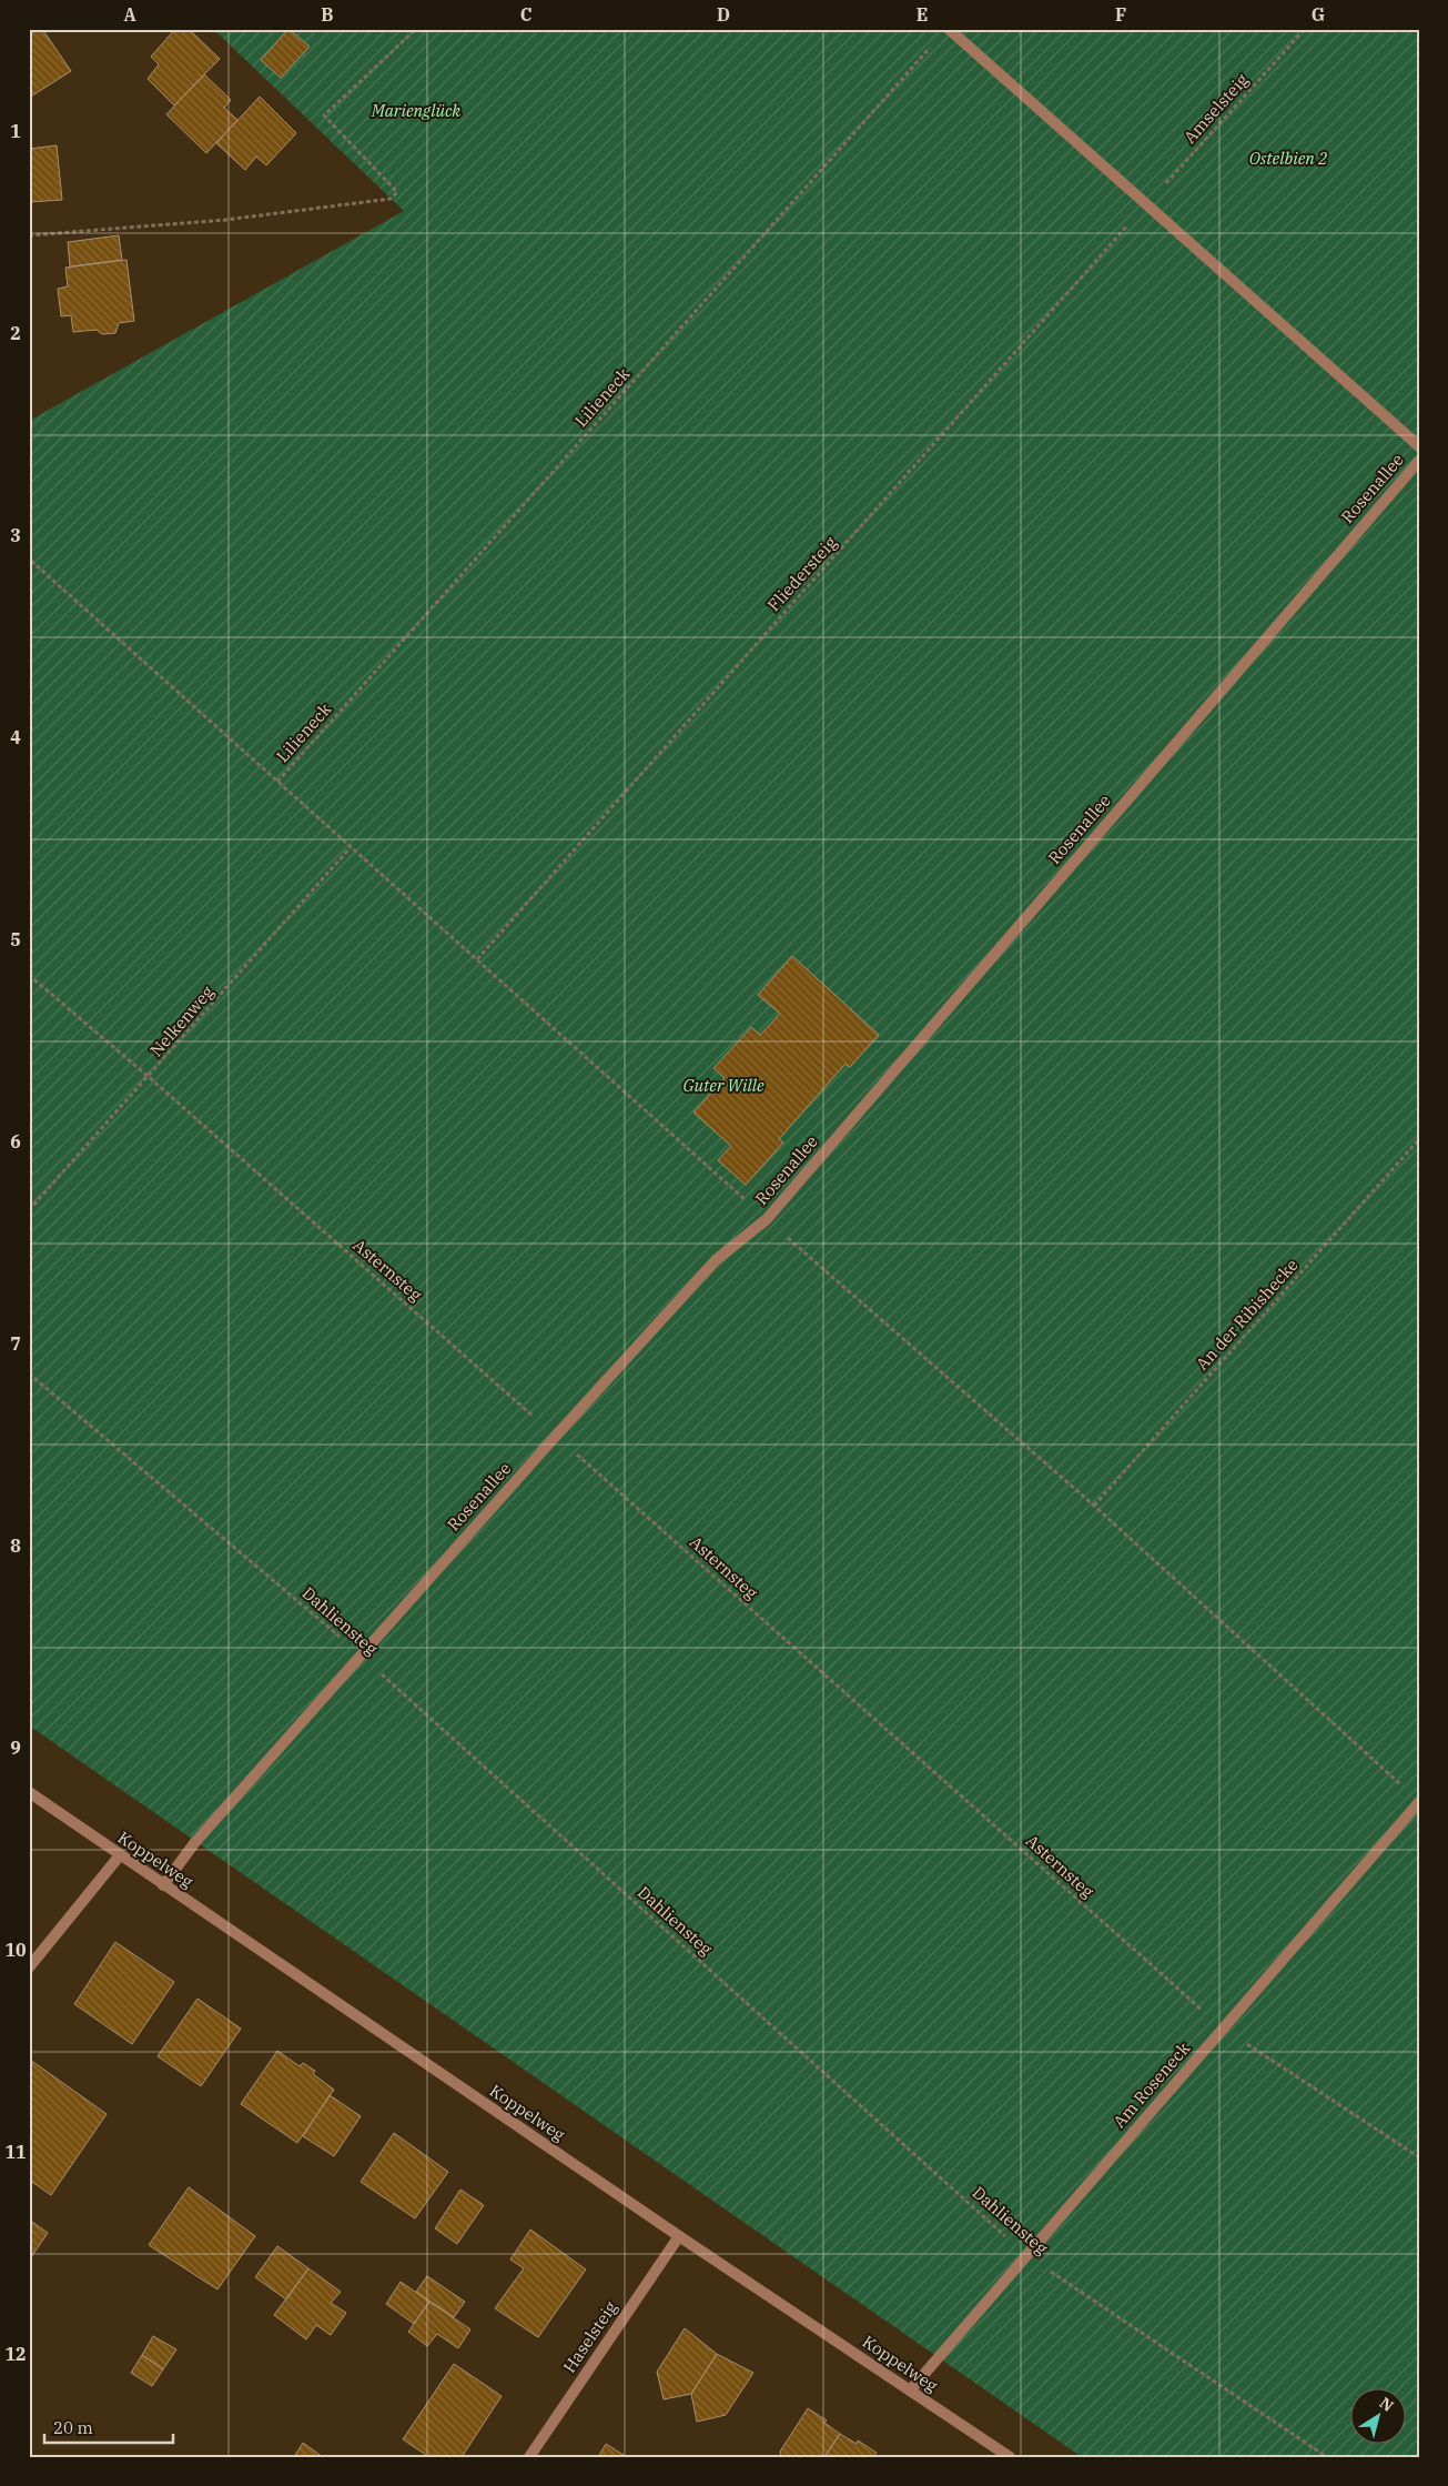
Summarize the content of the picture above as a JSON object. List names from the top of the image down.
{
  "streets": {
    "street": [
      "Rosenallee",
      "Koppelweg",
      "Am Roseneck",
      "Haselsteig"
    ],
    "path": [
      "Amselsteig",
      "Lilieneck",
      "Fliedersteig",
      "Nelkenweg",
      "Asternsteg",
      "An der Ribishecke",
      "Dahliensteg"
    ]
  },
  "crossings": [
    ["Amselsteig", "Fliedersteig"],
    ["Rosenallee", "Asternsteg"],
    ["Rosenallee", "Dahliensteg"],
    ["Rosenallee", "Koppelweg"],
    ["Nelkenweg", "Asternsteg"],
    ["Asternsteg", "Am Roseneck"],
    ["Dahliensteg", "Am Roseneck"],
    ["Koppelweg", "Am Roseneck"],
    ["Koppelweg", "Haselsteig"]
  ],
  "parks": ["Marienglück", "Ostelbien 2", "Guter Wille"],
  "scale_bar": "20 m",
  "north": "top right",
  "grid": {
    "columns": [
      "A",
      "B",
      "C",
      "D",
      "E",
      "F",
      "G"
    ],
    "rows": [
      "1",
      "2",
      "3",
      "4",
      "5",
      "6",
      "7",
      "8",
      "9",
      "10",
      "11",
      "12"
    ]
  }
}
